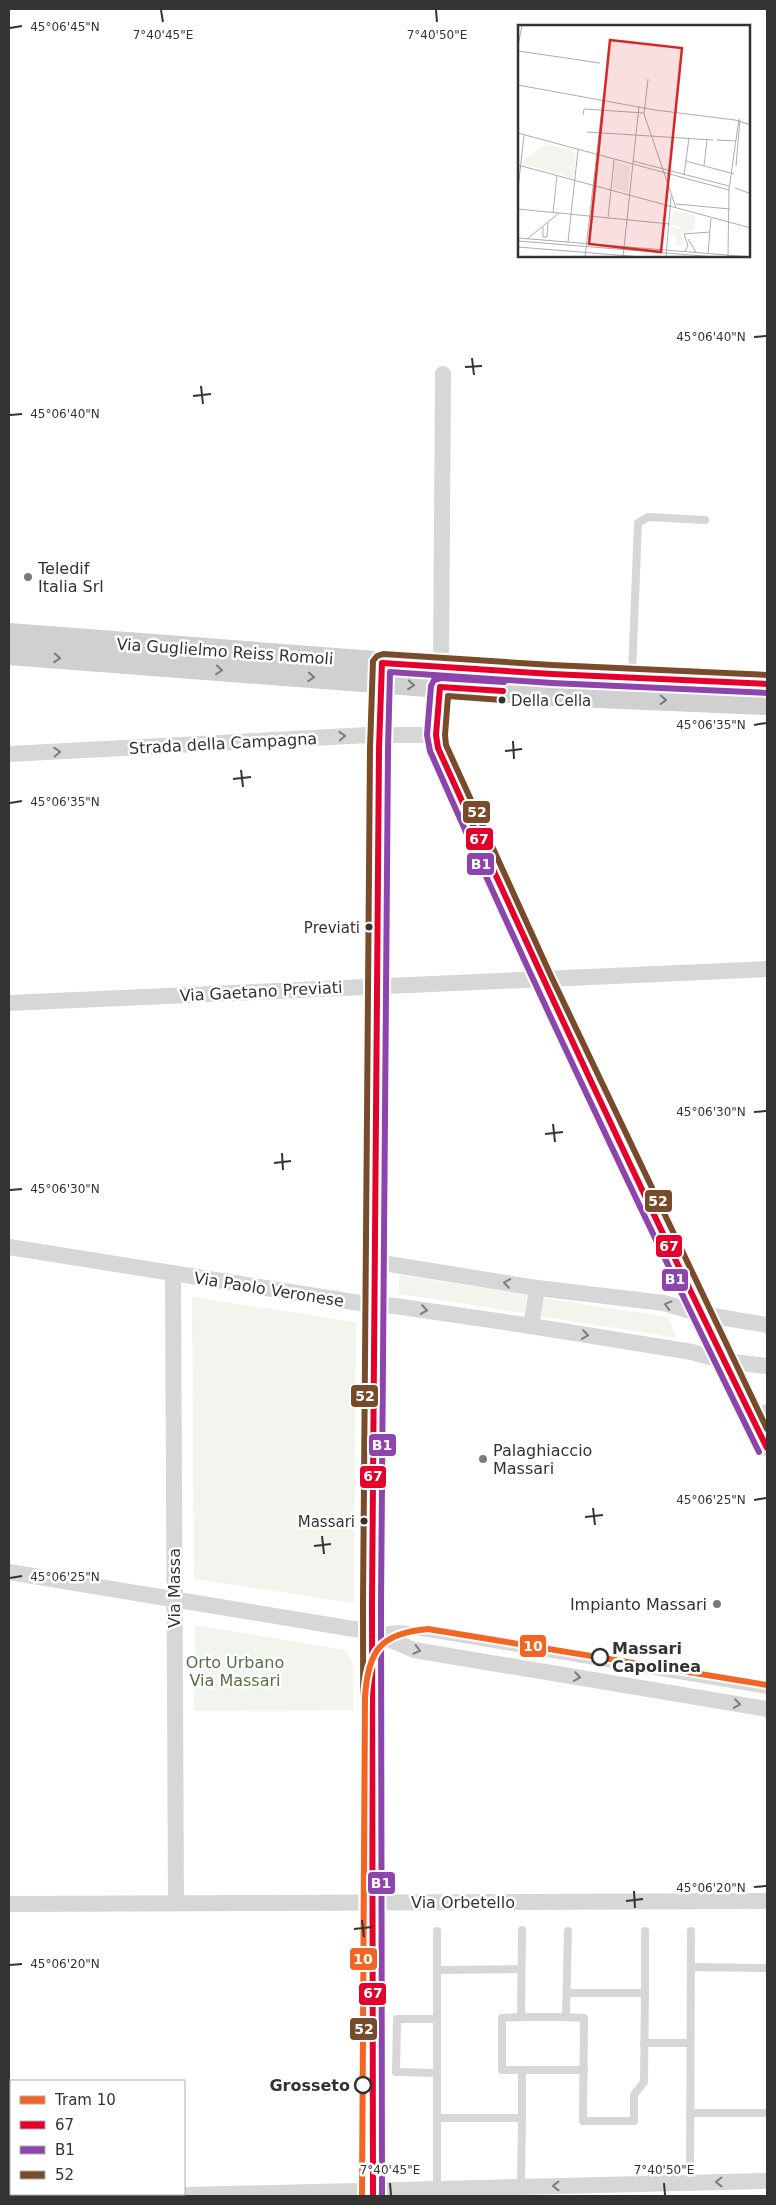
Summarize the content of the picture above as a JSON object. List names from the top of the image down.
{
  "streets": {
    "main road": ["Via Guglielmo Reiss Romoli"],
    "street": [
      "Strada della Campagna",
      "Via Gaetano Previati",
      "Via Paolo Veronese",
      "Via Massa",
      "Via Orbetello"
    ]
  },
  "crossings": [
    ["Via Paolo Veronese", "Via Massa"],
    ["Via Massa", "Via Orbetello"]
  ],
  "one_way": ["Strada della Campagna"],
  "parks": ["Orto Urbano Via Massari"],
  "places": [
    "Teledif Italia Srl",
    "Della Cella",
    "Previati",
    "Palaghiaccio Massari",
    "Massari",
    "Impianto Massari",
    "Massari Capolinea",
    "Grosseto"
  ],
  "lines": [
    "transit line 52",
    "transit line 67",
    "transit line B1",
    "tram line 10"
  ],
  "legend": [
    "Tram 10",
    "67",
    "B1",
    "52"
  ],
  "coordinates": [
    "45°06'45\"N",
    "7°40'45\"E",
    "7°40'50\"E",
    "45°06'40\"N",
    "45°06'35\"N",
    "45°06'30\"N",
    "45°06'25\"N",
    "45°06'20\"N"
  ]
}
